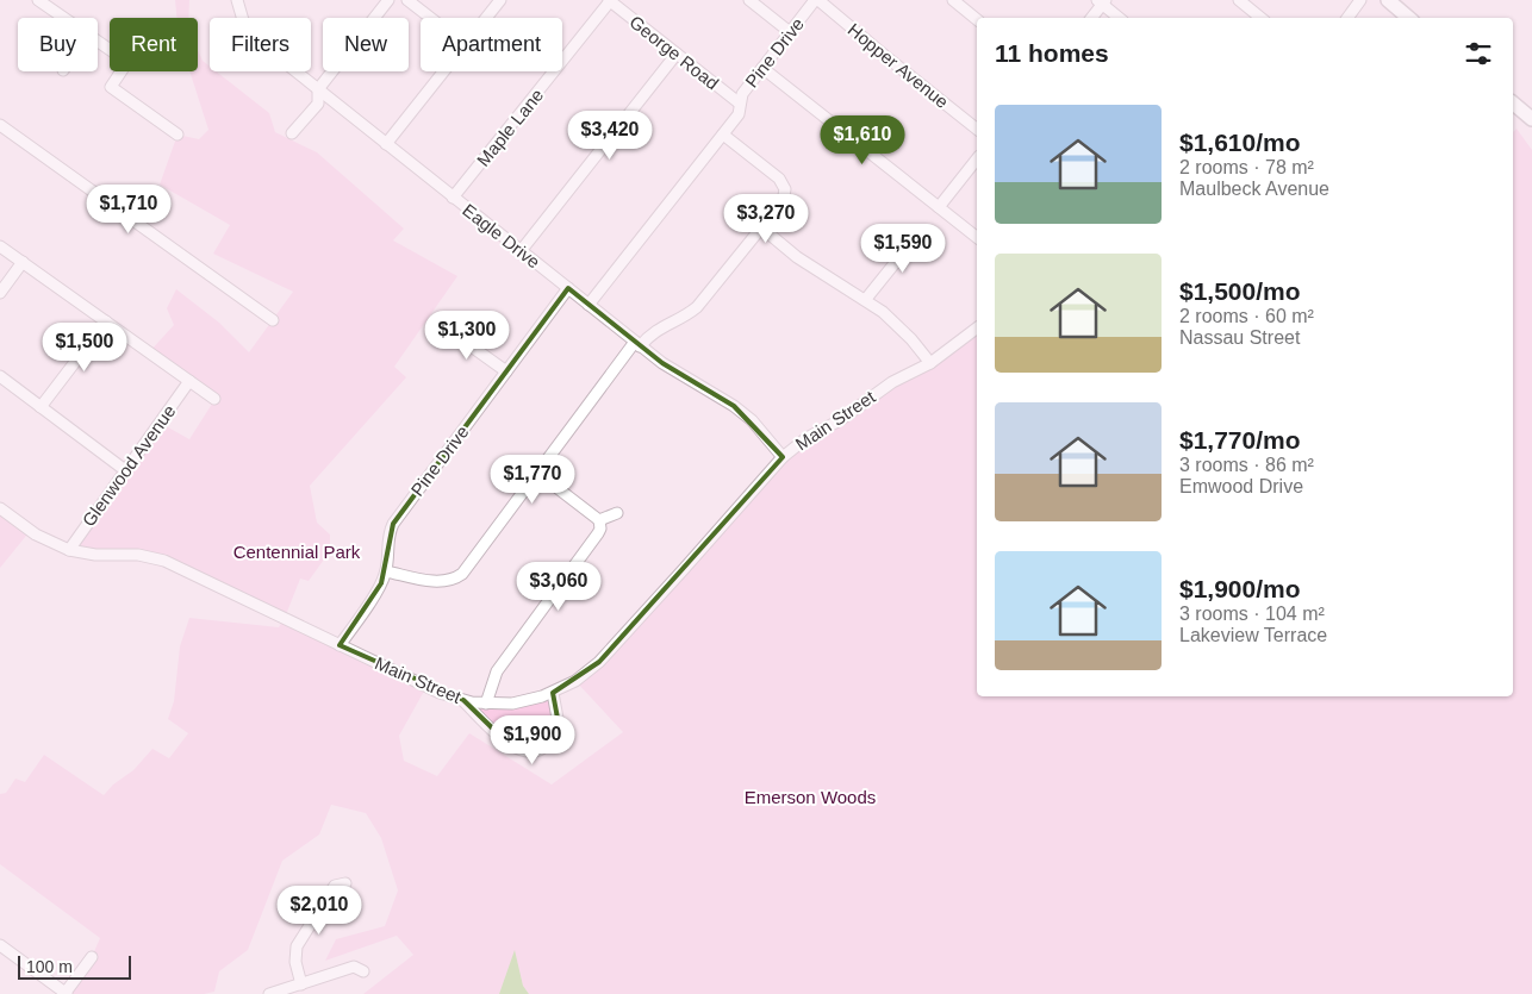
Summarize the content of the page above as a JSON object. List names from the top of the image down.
{
  "streets": {
    "street": [
      "George Road",
      "Pine Drive",
      "Hopper Avenue",
      "Maple Lane",
      "Eagle Drive",
      "Main Street",
      "Glenwood Avenue"
    ]
  },
  "crossings": [
    ["George Road", "Pine Drive"],
    ["George Road", "Maple Lane"],
    ["Pine Drive", "Hopper Avenue"],
    ["Pine Drive", "Eagle Drive"],
    ["Pine Drive", "Main Street"],
    ["Maple Lane", "Eagle Drive"],
    ["Eagle Drive", "Main Street"],
    ["Main Street", "Glenwood Avenue"]
  ],
  "parks": ["Centennial Park", "Emerson Woods"],
  "scale_bar": "100 m",
  "page": {
    "chip": [
      "Buy",
      "Rent",
      "Filters",
      "New",
      "Apartment"
    ],
    "heading": "11 homes",
    "list": [
      {
        "name": "$1,610/mo",
        "note": "2 rooms · 78 m² · Maulbeck Avenue"
      },
      {
        "name": "$1,500/mo",
        "note": "2 rooms · 60 m² · Nassau Street"
      },
      {
        "name": "$1,770/mo",
        "note": "3 rooms · 86 m² · Emwood Drive"
      },
      {
        "name": "$1,900/mo",
        "note": "3 rooms · 104 m² · Lakeview Terrace"
      }
    ],
    "price": [
      "$3,420",
      "$1,610",
      "$1,710",
      "$3,270",
      "$1,590",
      "$1,300",
      "$1,500",
      "$1,770",
      "$3,060",
      "$1,900",
      "$2,010"
    ],
    "scale": "100 m"
  }
}
